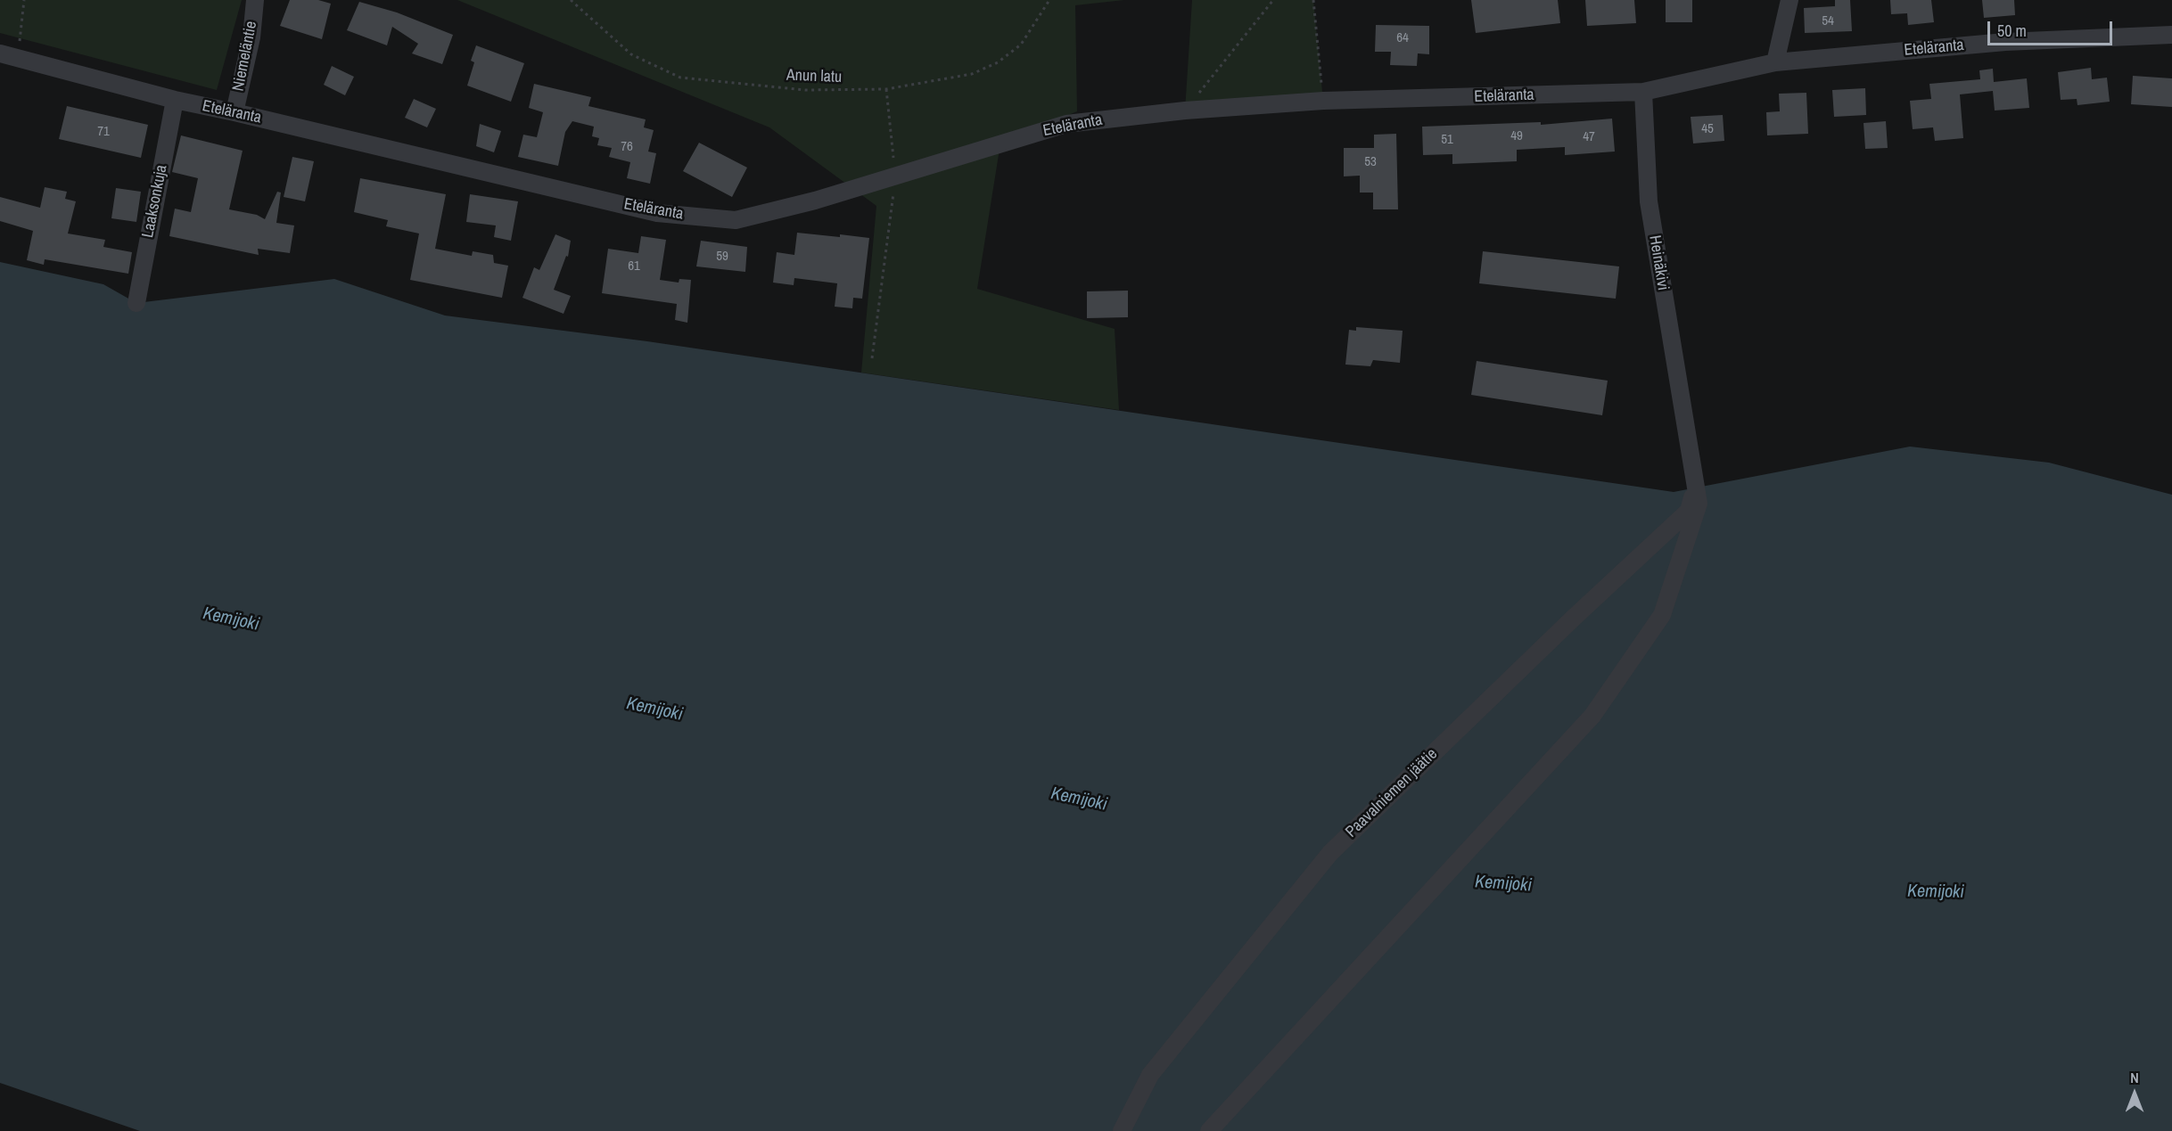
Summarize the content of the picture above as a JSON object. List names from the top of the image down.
{
  "streets": {
    "street": [
      "Eteläranta",
      "Niemeläntie",
      "Laaksonkuja",
      "Heinäkivi",
      "Paavalniemen jäätie"
    ],
    "path": ["Anun latu"]
  },
  "crossings": [
    ["Eteläranta", "Niemeläntie"],
    ["Eteläranta", "Laaksonkuja"],
    ["Eteläranta", "Heinäkivi"],
    ["Heinäkivi", "Paavalniemen jäätie"]
  ],
  "water": ["Kemijoki"],
  "house_numbers": [
    "54",
    "64",
    "45",
    "71",
    "49",
    "47",
    "51",
    "76",
    "53",
    "59",
    "61"
  ],
  "scale_bar": "50 m",
  "north": "top"
}
